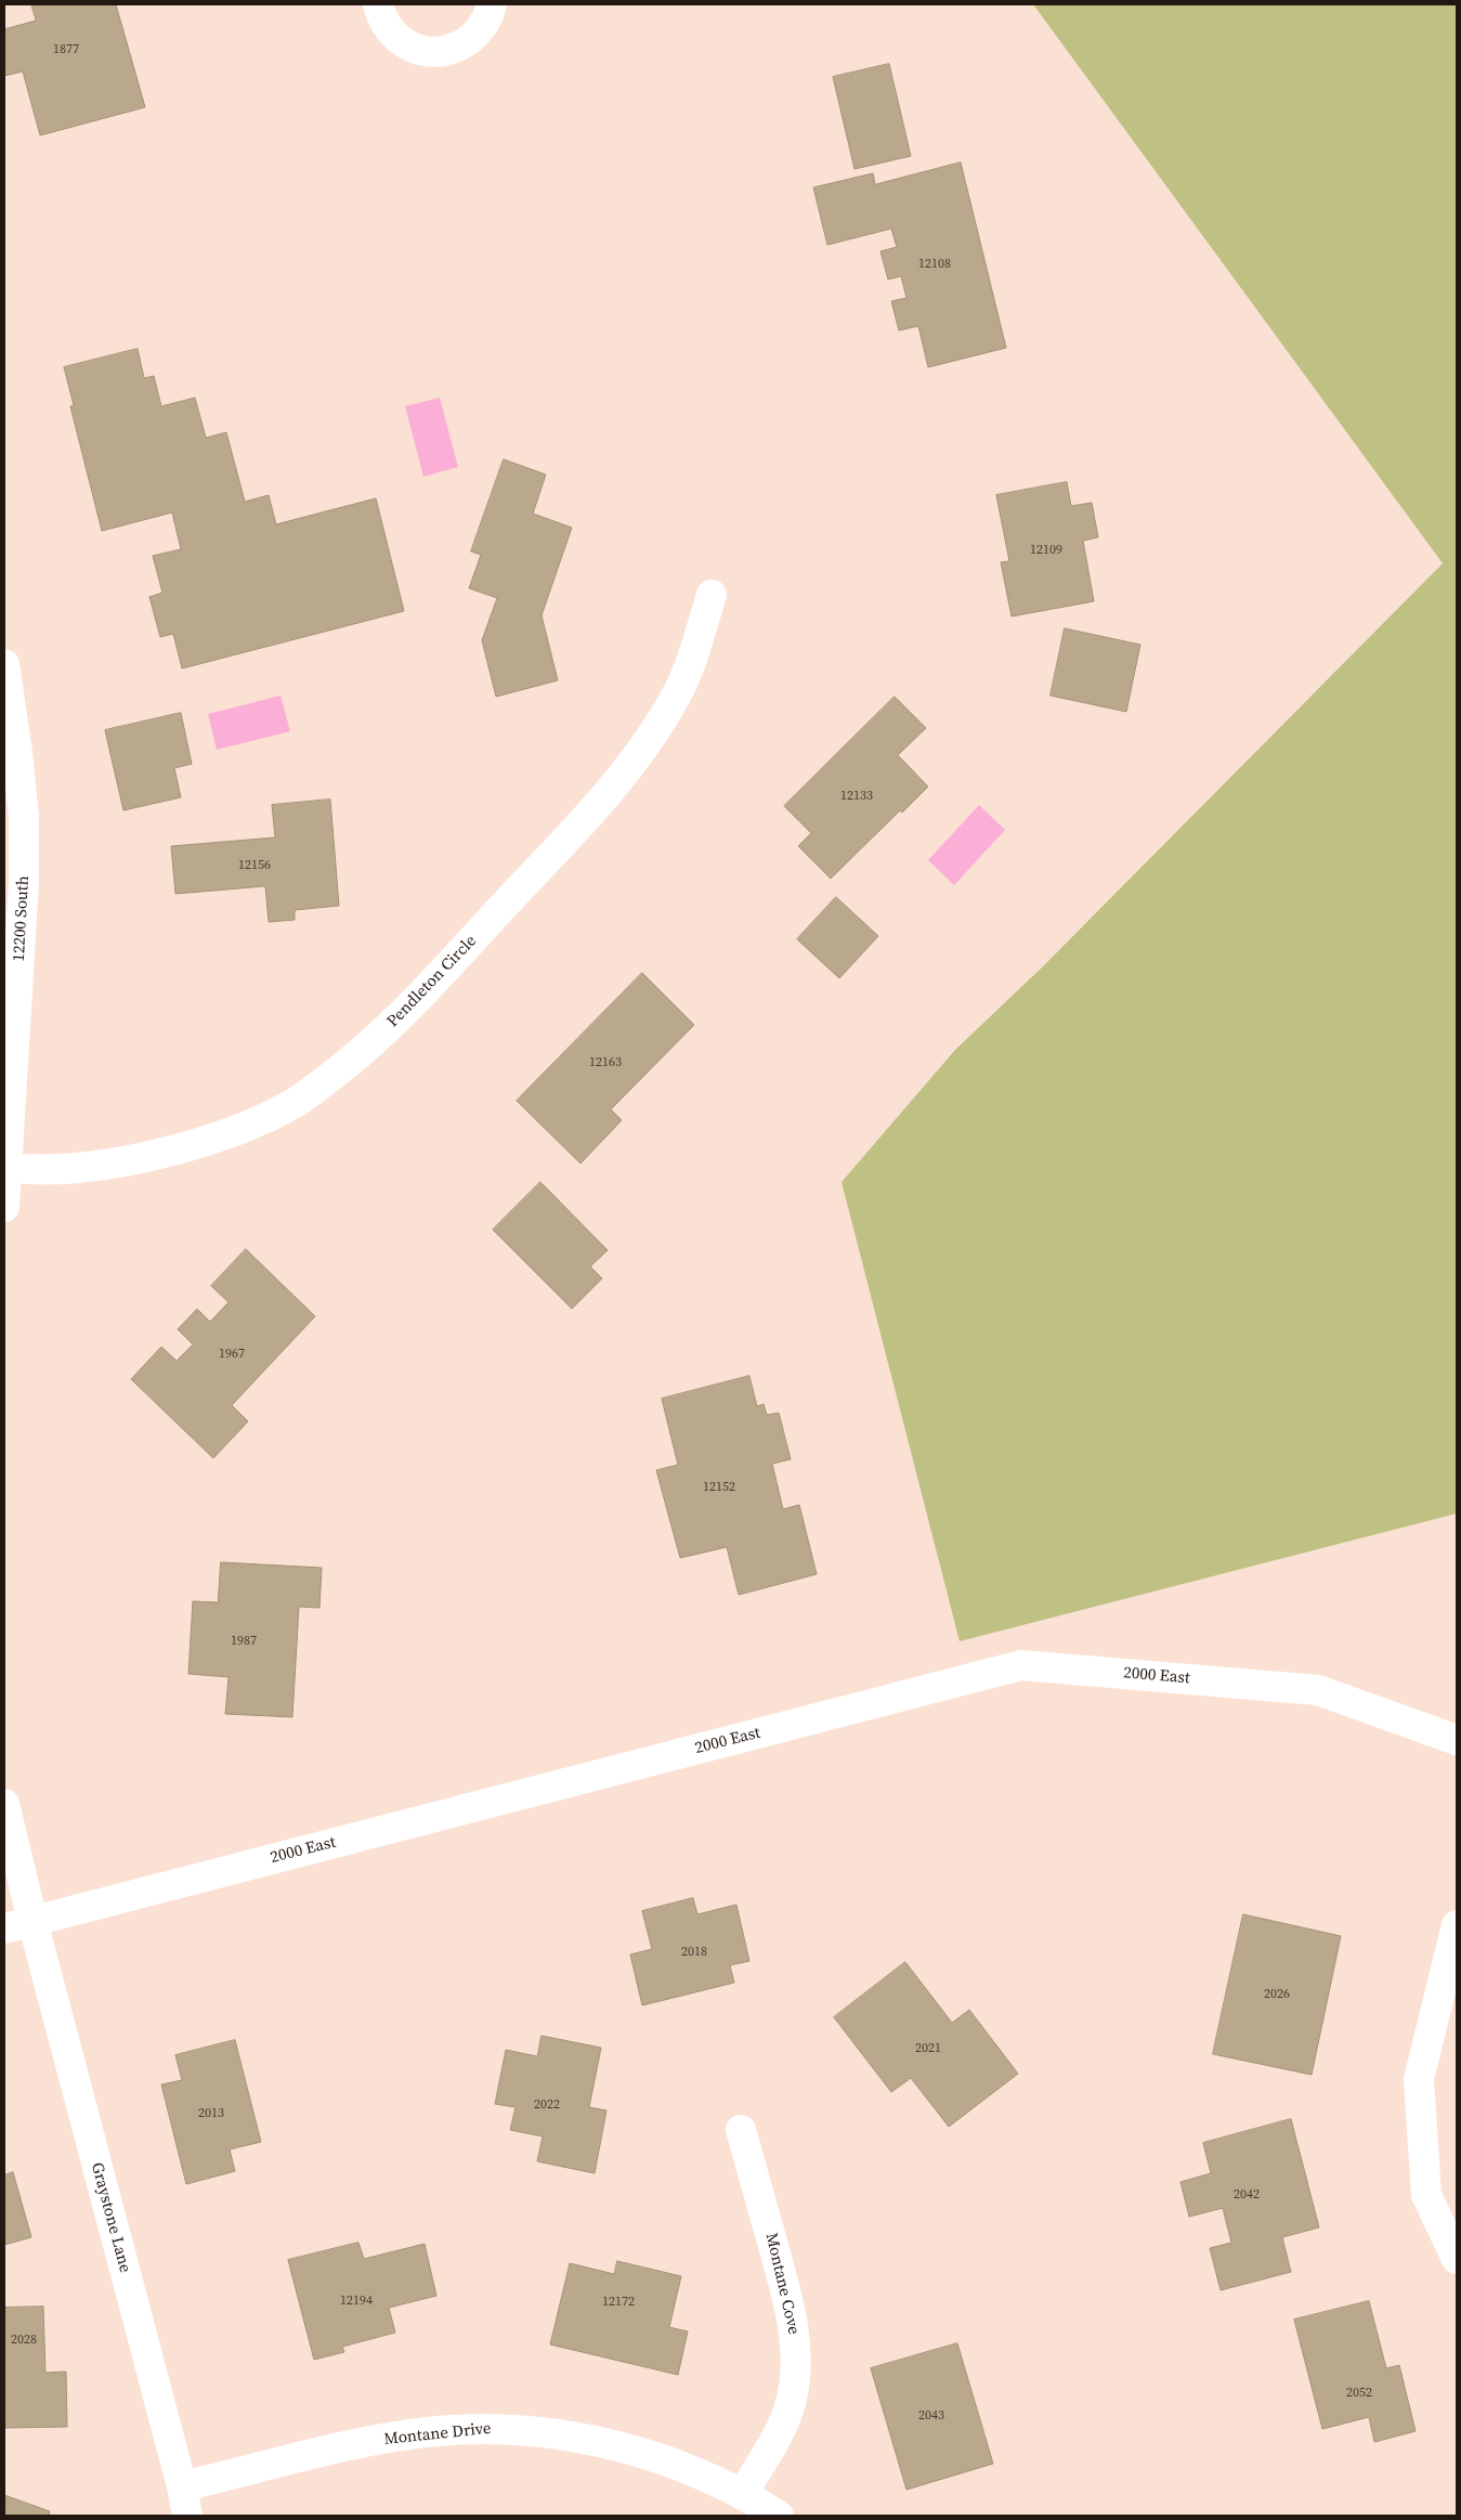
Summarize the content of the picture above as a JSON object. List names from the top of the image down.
{
  "streets": {
    "street": [
      "12200 South",
      "Pendleton Circle",
      "2000 East",
      "Graystone Lane",
      "Montane Cove",
      "Montane Drive"
    ]
  },
  "crossings": [
    ["12200 South", "Pendleton Circle"],
    ["2000 East", "Graystone Lane"],
    ["Graystone Lane", "Montane Drive"],
    ["Montane Cove", "Montane Drive"]
  ],
  "house_numbers": [
    "1877",
    "12108",
    "12109",
    "12133",
    "12156",
    "12163",
    "1967",
    "12152",
    "1987",
    "2018",
    "2026",
    "2021",
    "2022",
    "2013",
    "2042",
    "12194",
    "12172",
    "2028",
    "2052",
    "2043"
  ]
}
